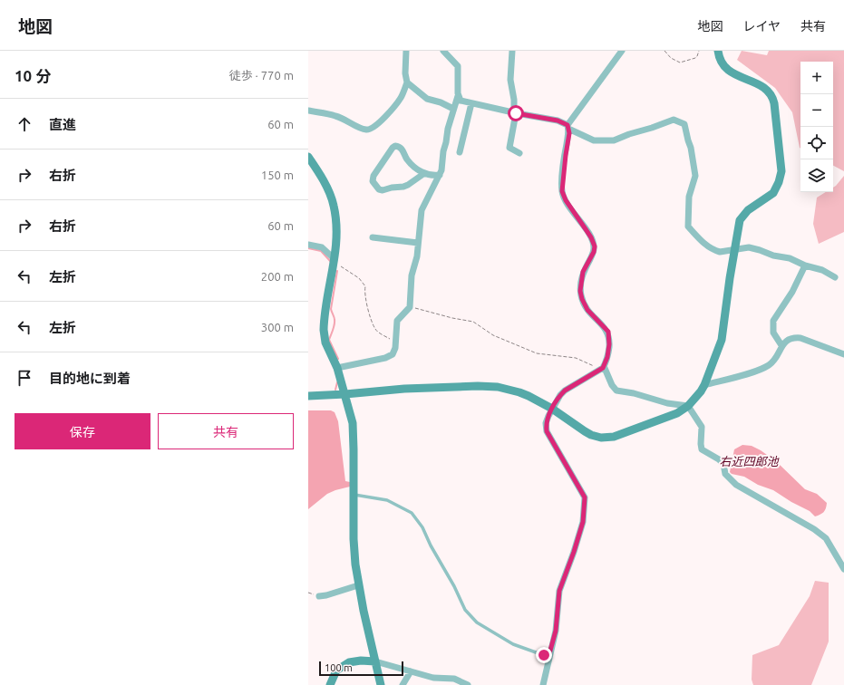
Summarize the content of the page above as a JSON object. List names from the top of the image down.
{
  "water": ["右近四郎池"],
  "scale_bar": "100 m",
  "page": {
    "header": "地図",
    "nav": ["地図", "レイヤ", "共有"],
    "heading": ["10 分", "徒歩 · 770 m"],
    "map_buttons": ["+", "−"],
    "list": [
      ["直進", "60 m"],
      ["右折", "150 m"],
      ["右折", "60 m"],
      ["左折", "200 m"],
      ["左折", "300 m"],
      "目的地に到着"
    ],
    "buttons": ["保存", "共有"],
    "scale": "100 m"
  }
}
